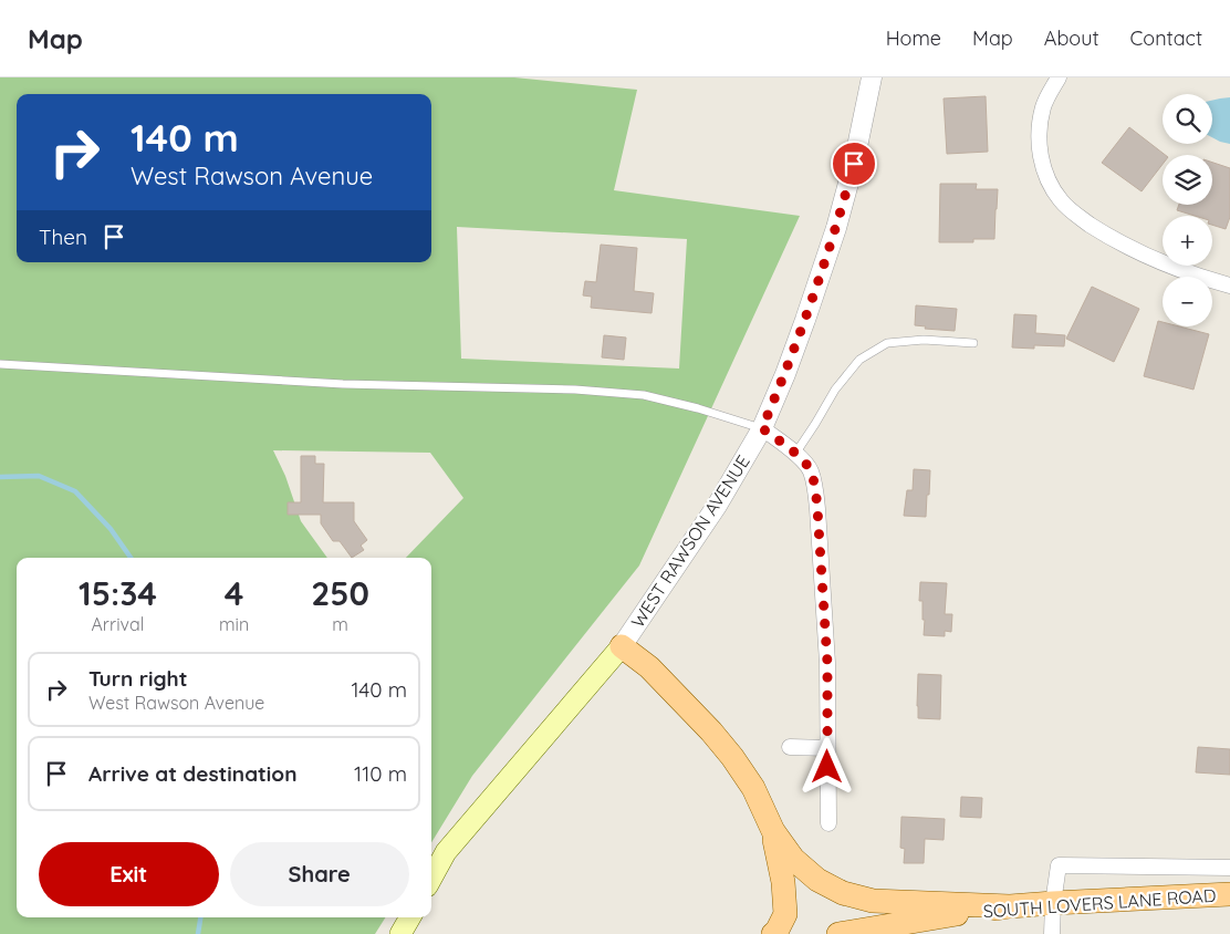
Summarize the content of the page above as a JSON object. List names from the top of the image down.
{
  "streets": {
    "main road": ["WEST RAWSON AVENUE", "SOUTH LOVERS LANE ROAD"]
  },
  "page": {
    "header": "Map",
    "nav": [
      "Home",
      "Map",
      "About",
      "Contact"
    ],
    "map_buttons": ["+", "−"],
    "turn": ["140 m", "West Rawson Avenue"],
    "then": "Then",
    "eta": [
      "15:34",
      "Arrival",
      "4",
      "min",
      "250",
      "m"
    ],
    "list": [
      {
        "name": "Turn right",
        "note": "West Rawson Avenue",
        "value": "140 m"
      },
      {
        "name": "Arrive at destination",
        "value": "110 m"
      }
    ],
    "buttons": ["Exit", "Share"]
  }
}
